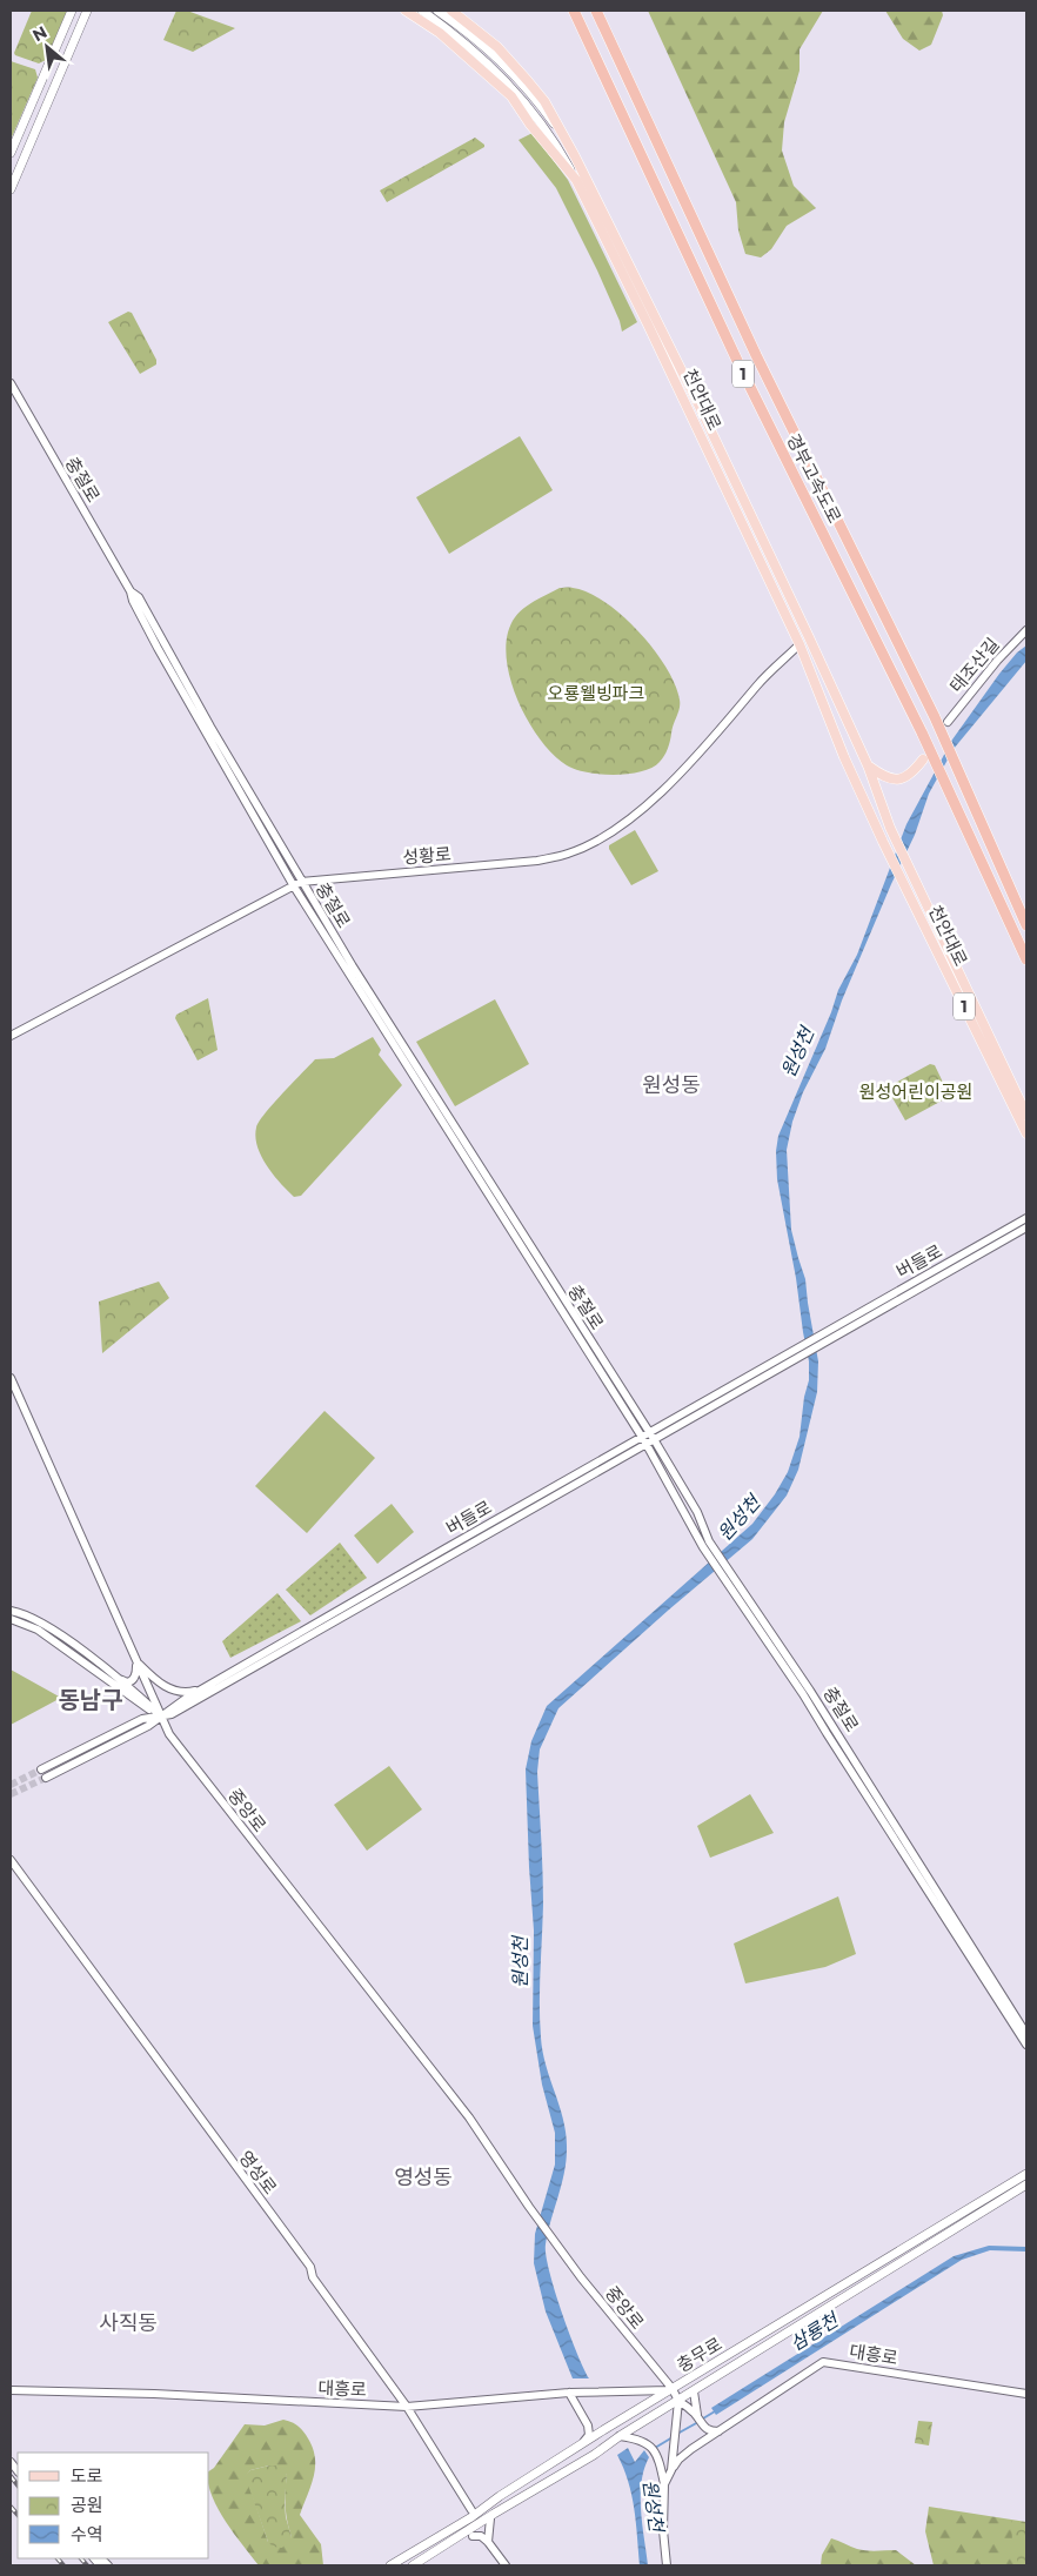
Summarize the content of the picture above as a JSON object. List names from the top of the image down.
{
  "streets": {
    "highway": ["1", "경부고속도로"],
    "main road": ["천안대로", "충무로"],
    "street": [
      "충절로",
      "태조산길",
      "성황로",
      "버들로",
      "중앙로",
      "영성로",
      "대흥로"
    ]
  },
  "crossings": [
    ["1", "천안대로"],
    ["천안대로", "성황로"],
    ["충절로", "성황로"],
    ["충절로", "버들로"],
    ["버들로", "중앙로"],
    ["중앙로", "충무로"],
    ["중앙로", "대흥로"],
    ["영성로", "대흥로"],
    ["충무로", "대흥로"]
  ],
  "districts": [
    "원성동",
    "동남구",
    "영성동",
    "사직동"
  ],
  "water": ["원성천", "삼룡천"],
  "parks": ["오룡웰빙파크", "원성어린이공원"],
  "legend": ["도로", "공원", "수역"],
  "north": "top left"
}
